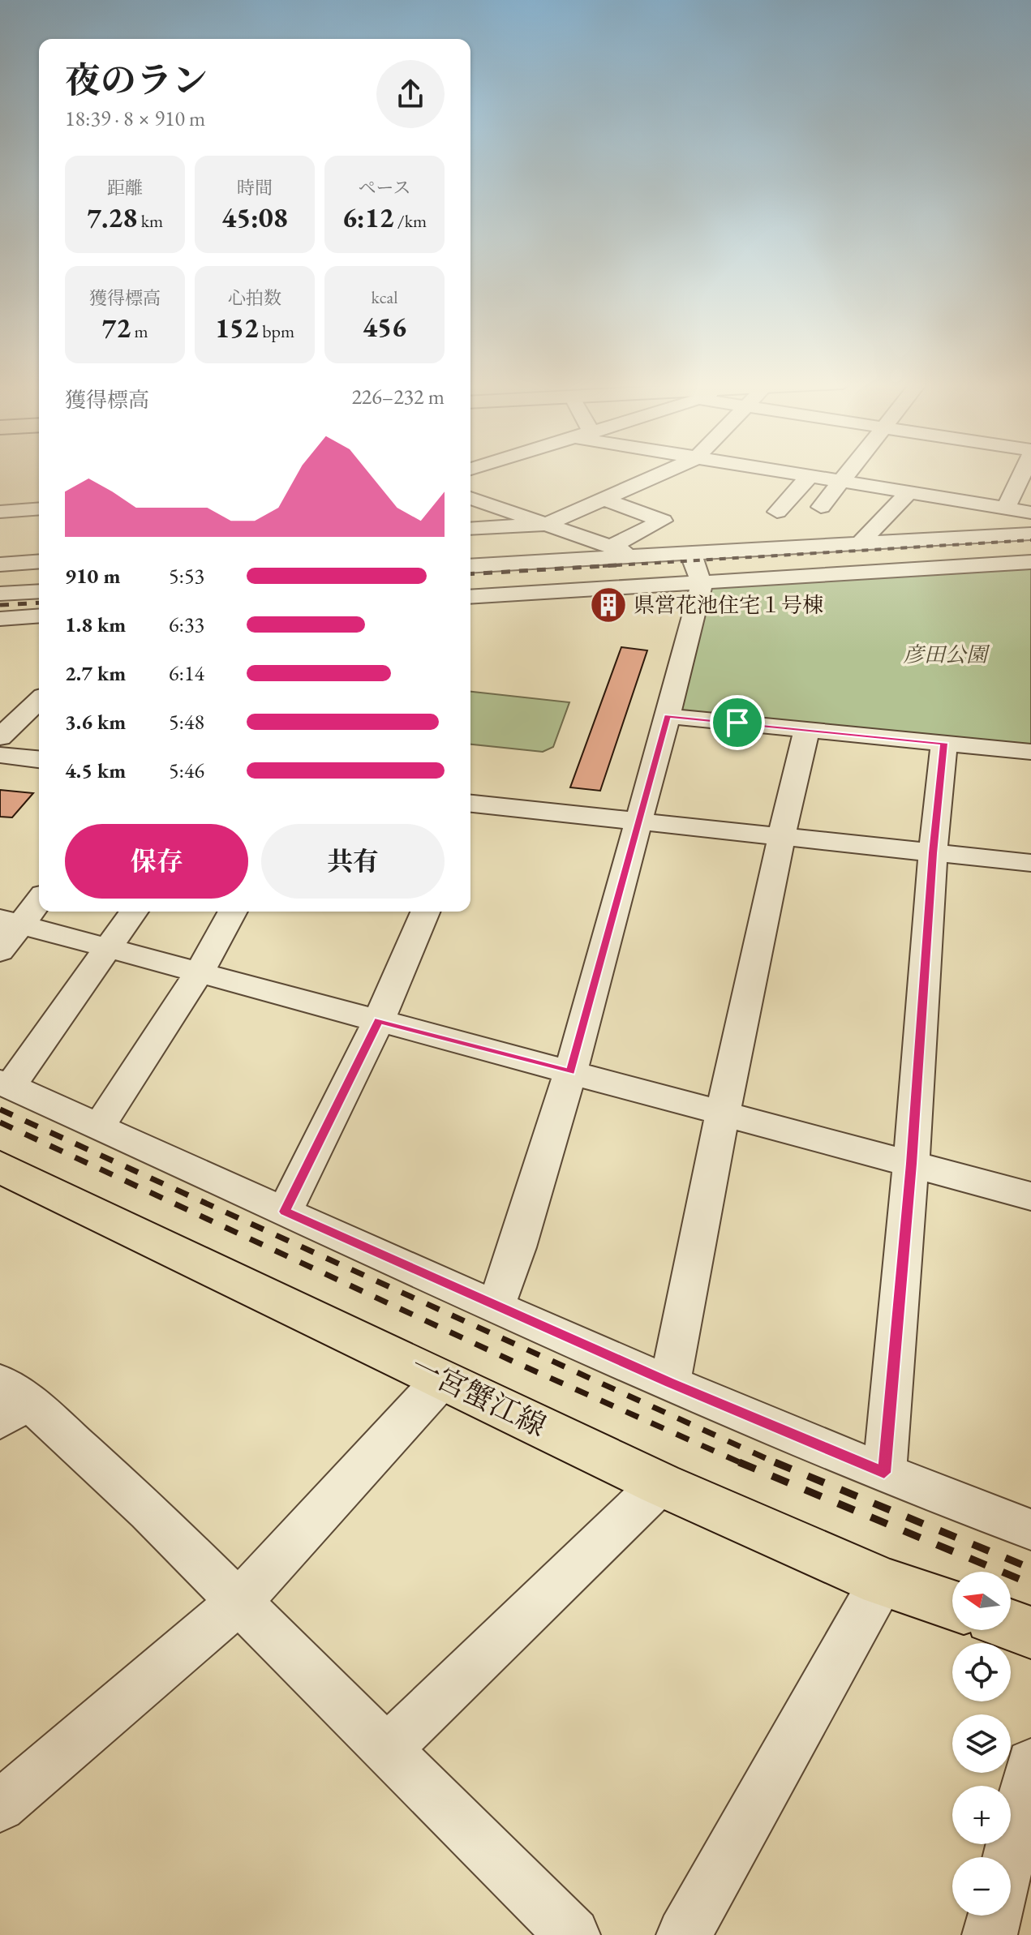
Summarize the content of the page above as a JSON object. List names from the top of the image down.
{
  "streets": {
    "main road": ["一宮蟹江線"]
  },
  "parks": ["彦田公園"],
  "places": {
    "building": ["県営花池住宅１号棟"]
  },
  "north": "left",
  "page": {
    "heading": ["夜のラン", "18:39 · 8 × 910 m"],
    "stats": [
      ["距離", "7.28 km"],
      ["時間", "45:08"],
      ["ペース", "6:12 /km"],
      ["獲得標高", "72 m"],
      ["心拍数", "152 bpm"],
      ["kcal", "456"]
    ],
    "chart": ["獲得標高", "226–232 m"],
    "list": [
      {
        "name": "910 m",
        "note": "5:53"
      },
      {
        "name": "1.8 km",
        "note": "6:33"
      },
      {
        "name": "2.7 km",
        "note": "6:14"
      },
      {
        "name": "3.6 km",
        "note": "5:48"
      },
      {
        "name": "4.5 km",
        "note": "5:46"
      }
    ],
    "buttons": ["保存", "共有"],
    "map_buttons": ["+", "−"]
  }
}
